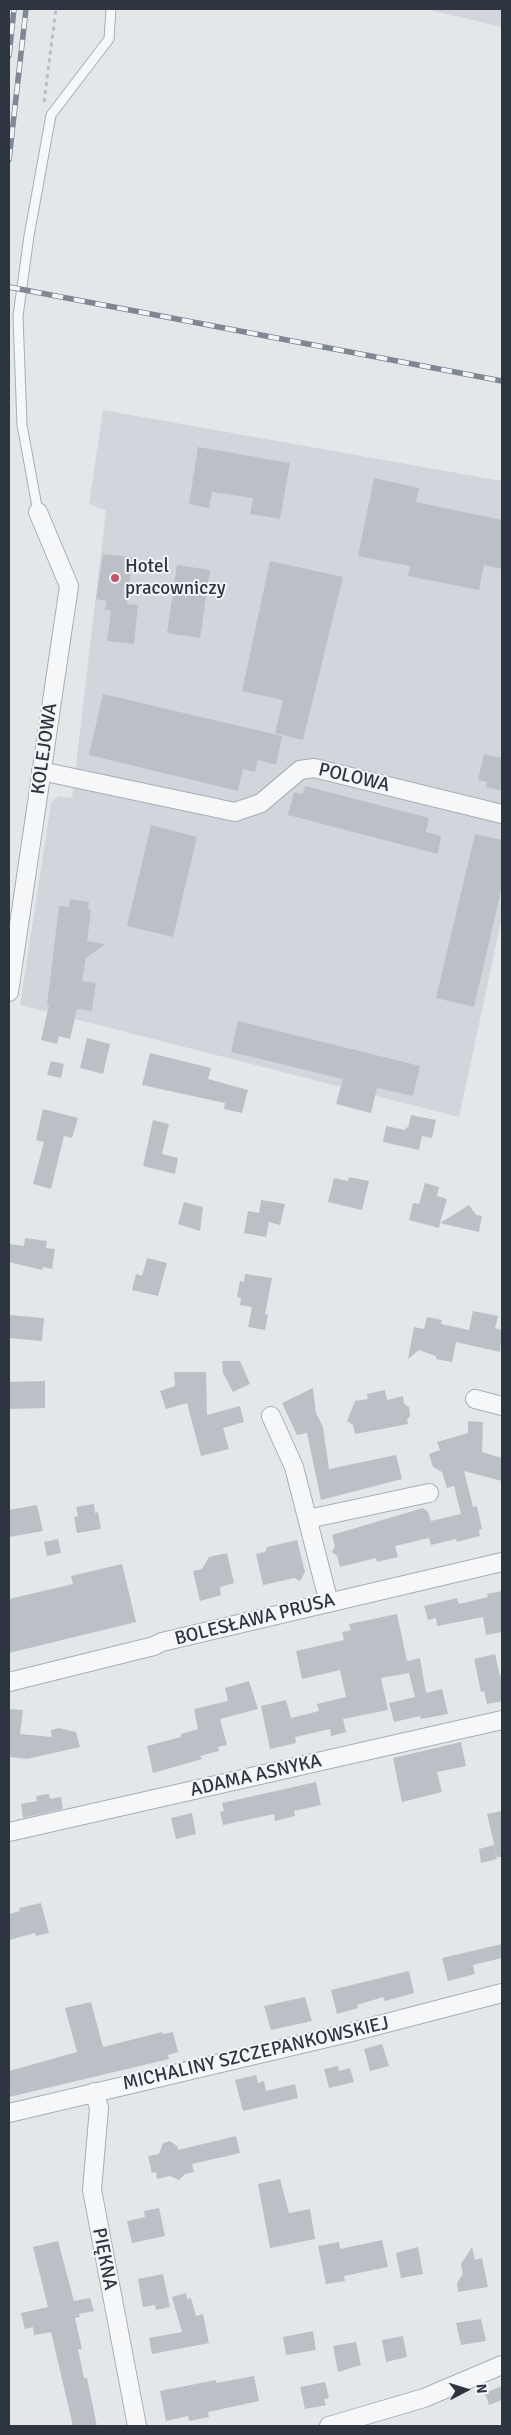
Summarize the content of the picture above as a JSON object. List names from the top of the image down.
{
  "streets": {
    "street": [
      "KOLEJOWA",
      "POLOWA",
      "BOLESŁAWA PRUSA",
      "ADAMA ASNYKA",
      "MICHALINY SZCZEPANKOWSKIEJ",
      "PIĘKNA"
    ]
  },
  "crossings": [
    ["KOLEJOWA", "POLOWA"],
    ["MICHALINY SZCZEPANKOWSKIEJ", "PIĘKNA"]
  ],
  "places": ["Hotel pracowniczy"],
  "north": "right"
}
